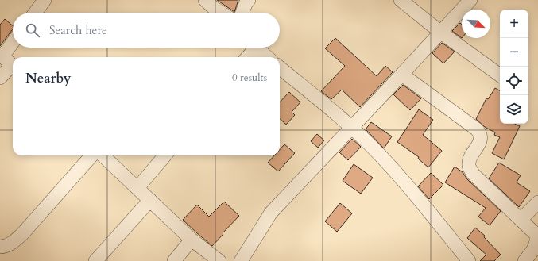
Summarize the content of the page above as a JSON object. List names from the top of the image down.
{
  "north": "bottom right",
  "page": {
    "map_buttons": ["+", "−"],
    "search": "Search here",
    "heading": ["Nearby", "0 results"]
  }
}
